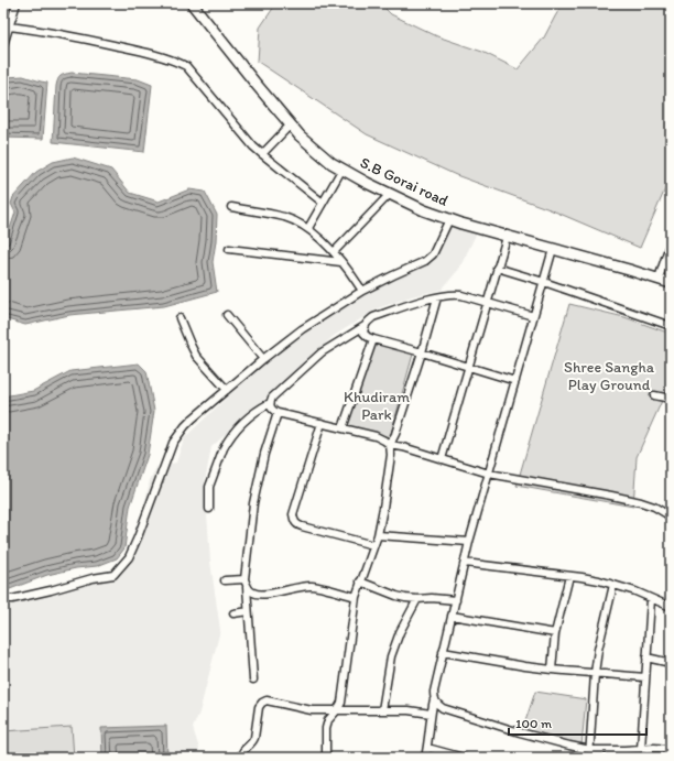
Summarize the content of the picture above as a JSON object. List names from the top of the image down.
{
  "streets": {
    "street": ["S.B Gorai road"]
  },
  "parks": ["Shree Sangha Play Ground", "Khudiram Park"],
  "scale_bar": "100 m"
}
